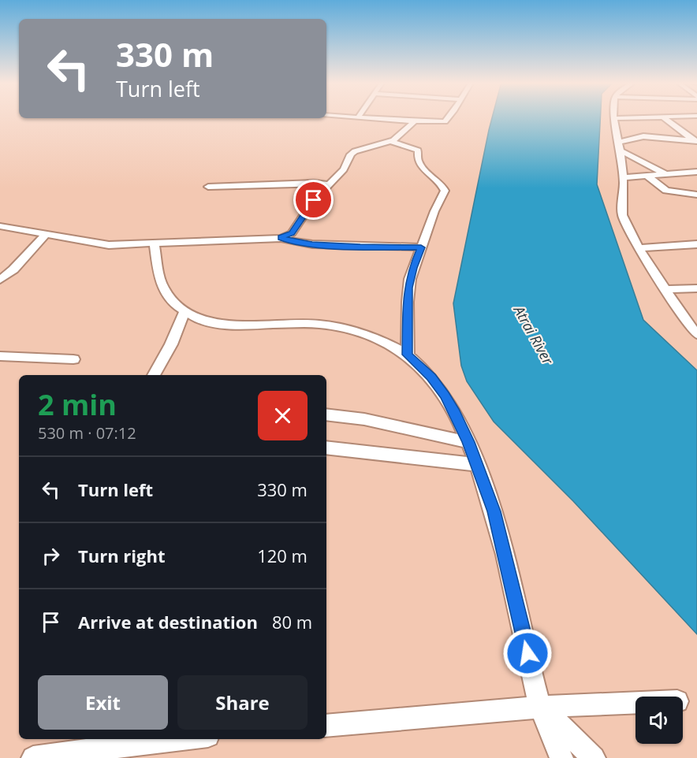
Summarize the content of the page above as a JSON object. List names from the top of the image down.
{
  "water": ["Atrai River"],
  "page": {
    "turn": ["330 m", "Turn left"],
    "heading": ["2 min", "530 m · 07:12"],
    "list": [
      {
        "name": "Turn left",
        "value": "330 m"
      },
      {
        "name": "Turn right",
        "value": "120 m"
      },
      {
        "name": "Arrive at destination",
        "value": "80 m"
      }
    ],
    "buttons": ["Exit", "Share"]
  }
}
